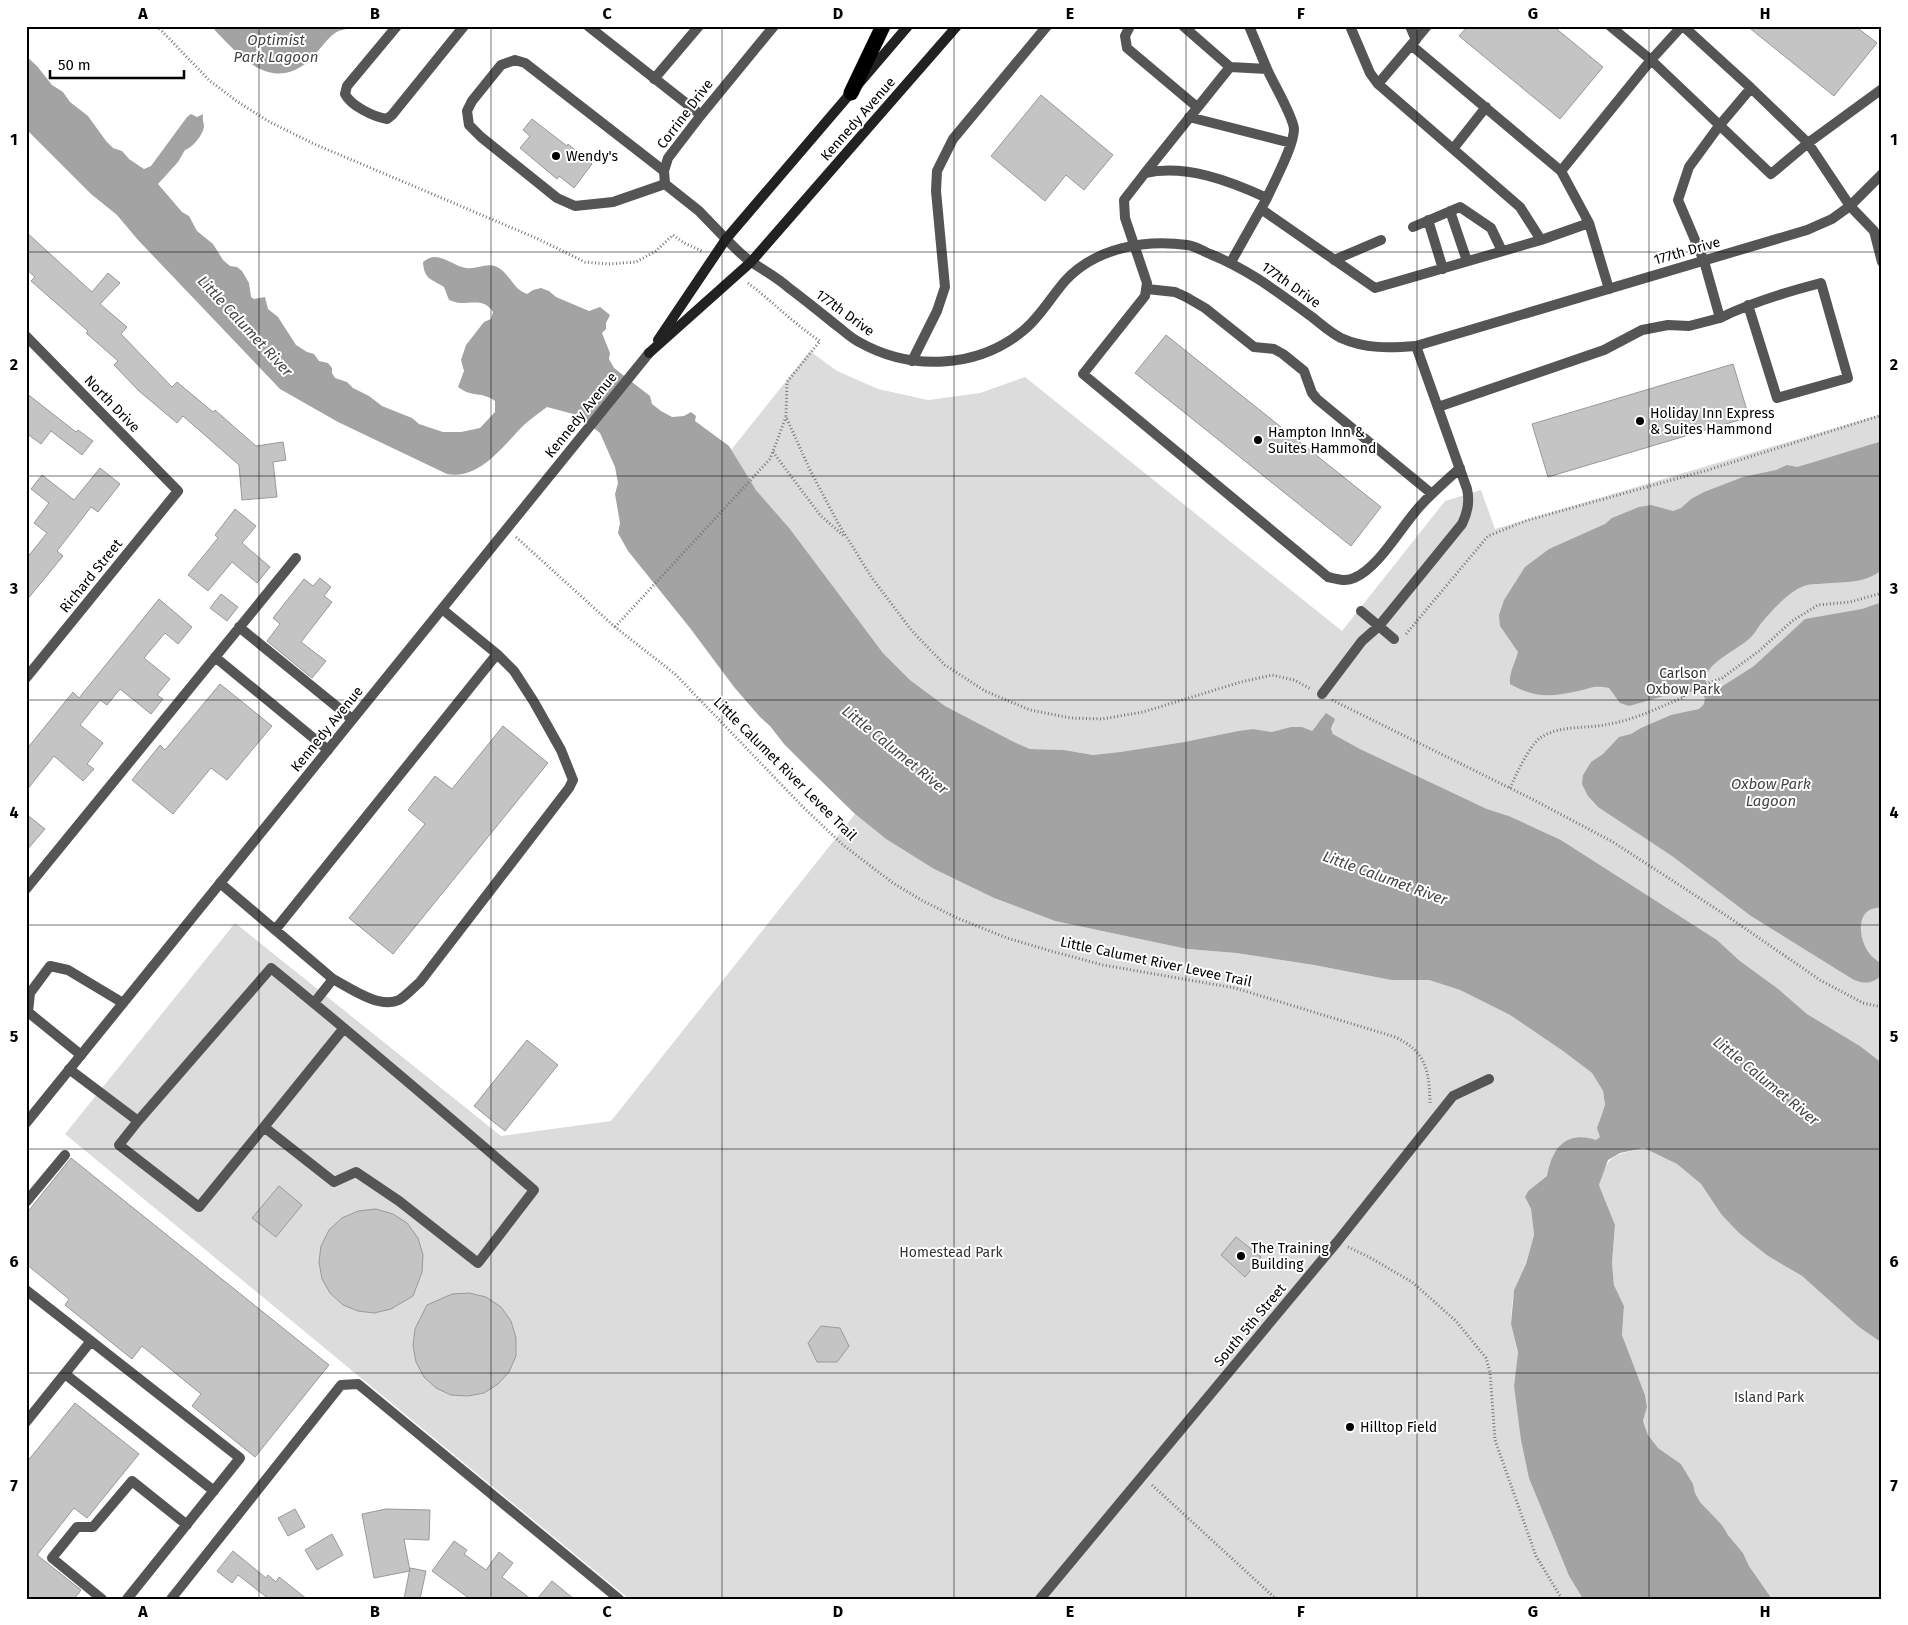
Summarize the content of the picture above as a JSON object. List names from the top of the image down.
{
  "streets": {
    "main road": ["Kennedy Avenue"],
    "street": [
      "Corrine Drive",
      "177th Drive",
      "North Drive",
      "Richard Street",
      "South 5th Street"
    ],
    "path": ["Little Calumet River Levee Trail"]
  },
  "crossings": [
    ["Kennedy Avenue", "177th Drive"],
    ["Kennedy Avenue", "Little Calumet River Levee Trail"],
    ["North Drive", "Richard Street"],
    ["Little Calumet River Levee Trail", "South 5th Street"]
  ],
  "water": ["Optimist Park Lagoon", "Little Calumet River", "Oxbow Park Lagoon"],
  "parks": ["Carlson Oxbow Park", "Homestead Park", "Island Park"],
  "places": [
    "Wendy's",
    "Holiday Inn Express & Suites Hammond",
    "Hampton Inn & Suites Hammond",
    "The Training Building",
    "Hilltop Field"
  ],
  "scale_bar": "50 m",
  "grid": {
    "columns": [
      "A",
      "B",
      "C",
      "D",
      "E",
      "F",
      "G",
      "H"
    ],
    "rows": [
      "1",
      "2",
      "3",
      "4",
      "5",
      "6",
      "7"
    ]
  }
}
